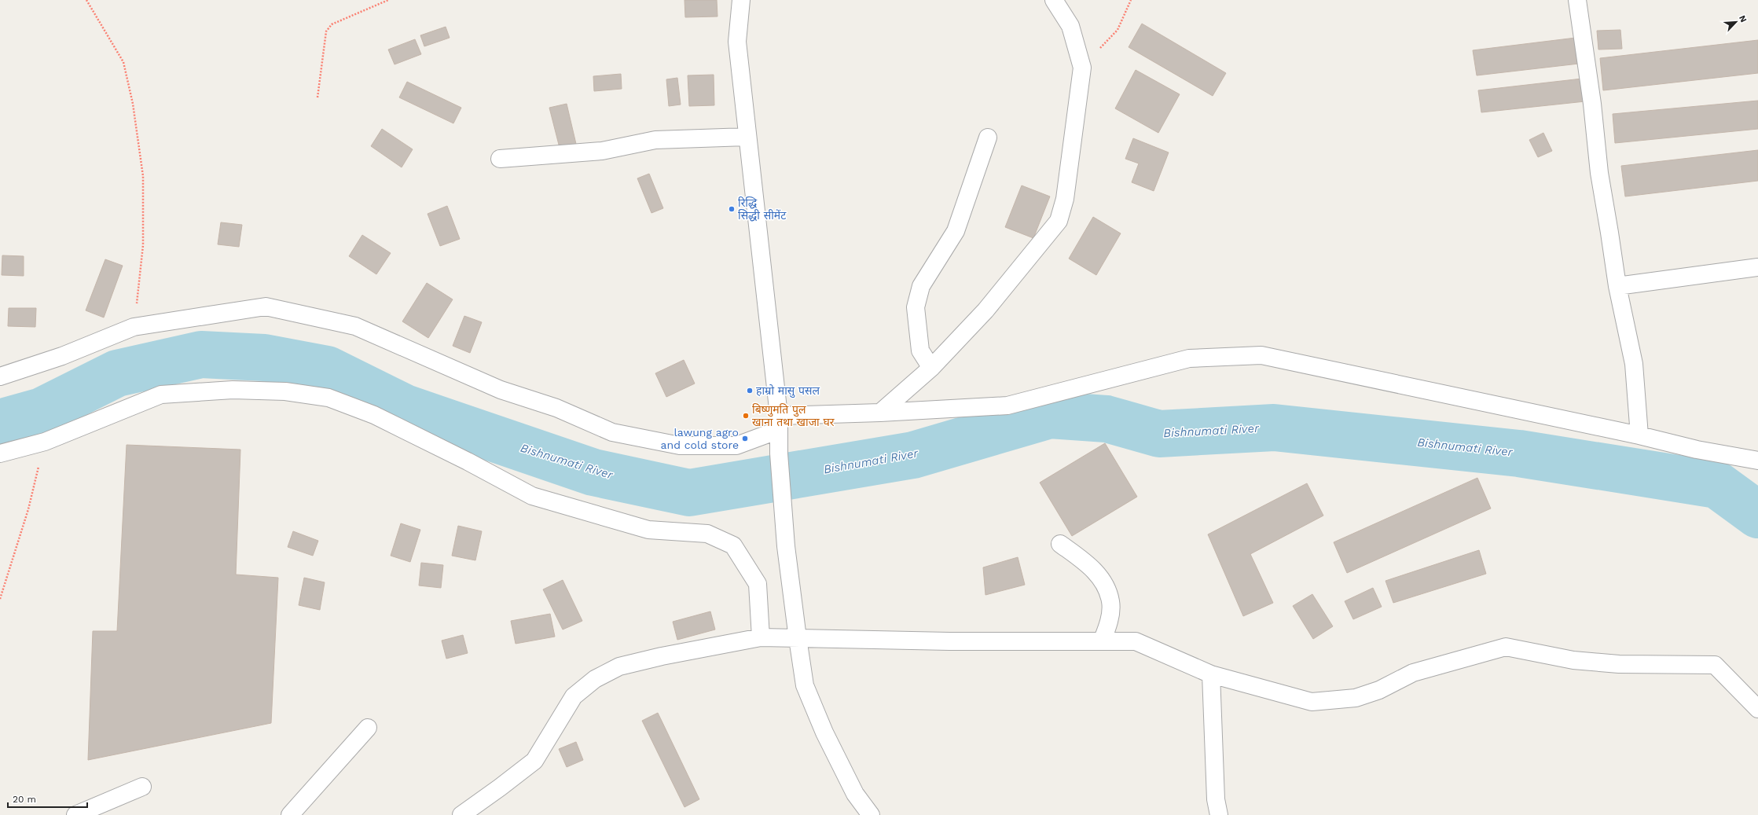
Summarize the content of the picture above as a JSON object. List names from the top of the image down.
{
  "water": ["Bishnumati River"],
  "places": [
    "रिद्धि सिद्धी सीमेंट",
    "हाम्रो मासु पसल",
    "बिष्णुमति पुल खाना तथा खाजा घर",
    "lawung agro and cold store"
  ],
  "scale_bar": "20 m",
  "north": "top right"
}
